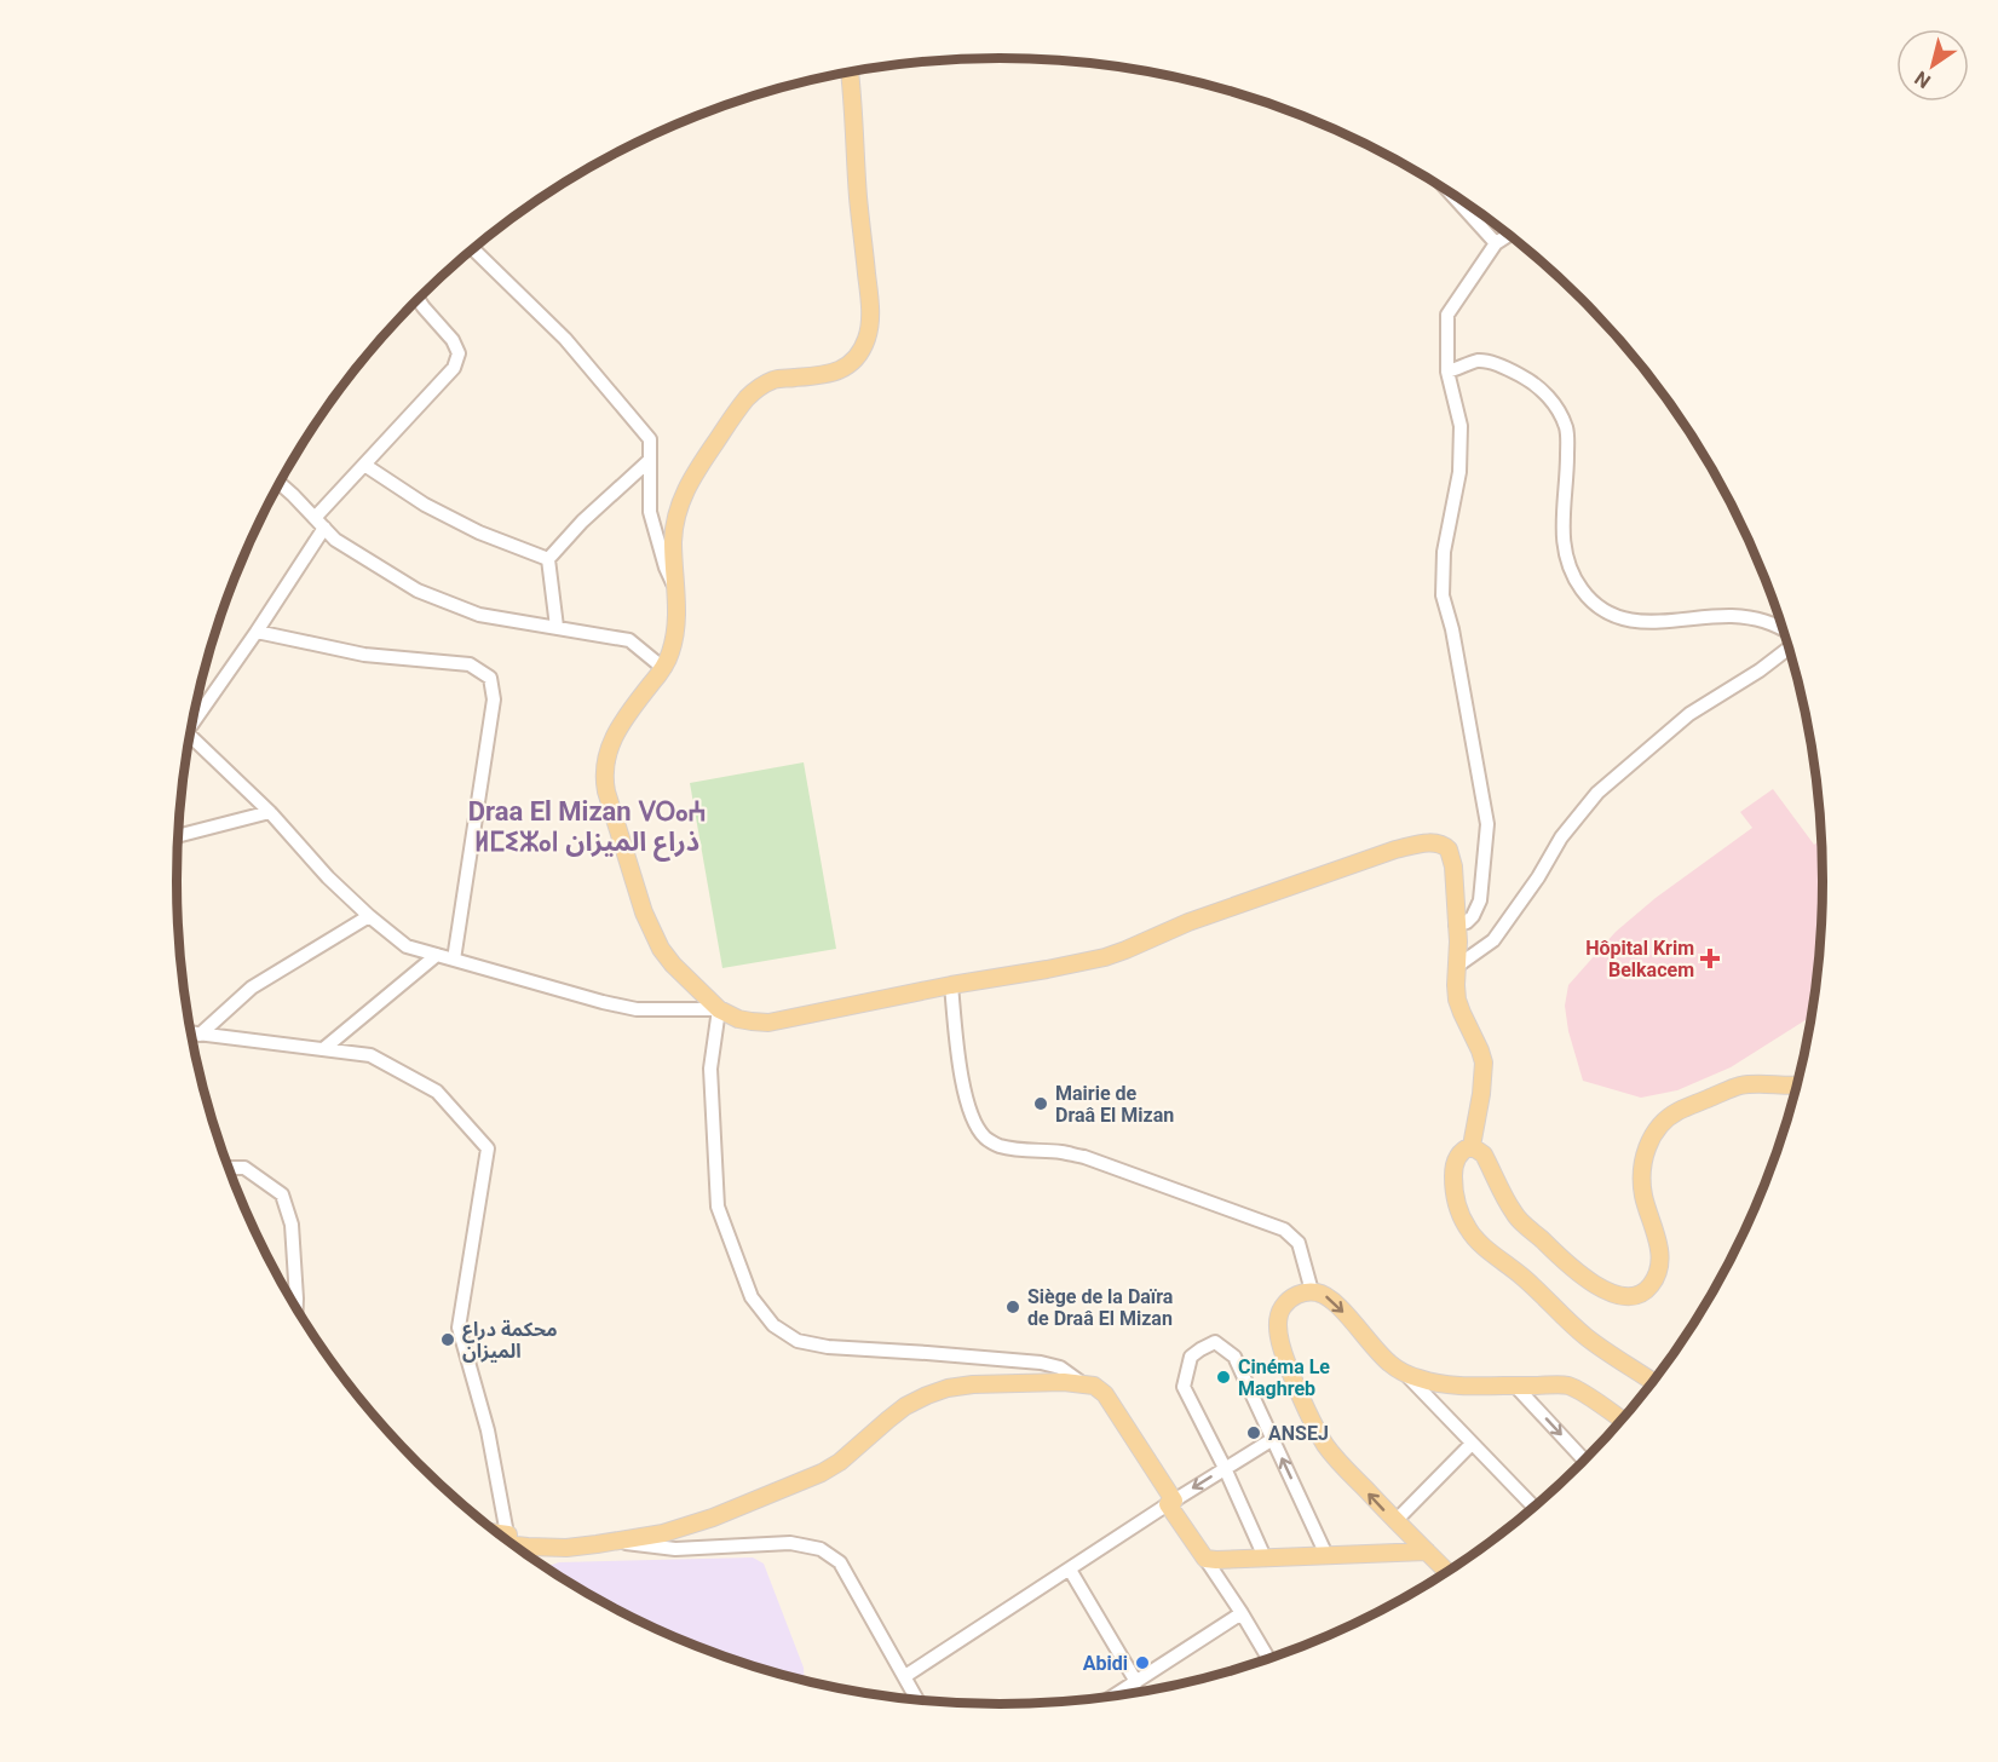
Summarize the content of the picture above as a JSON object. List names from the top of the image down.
{
  "districts": ["Draa El Mizan ⴸⵔⴰⵄ ⵍⵎⵉⵣⴰⵏ ذراع الميزان"],
  "places": {
    "health": ["Hôpital Krim Belkacem"],
    "other": [
      "Mairie de Draâ El Mizan",
      "Siège de la Daïra de Draâ El Mizan",
      "محكمة دراع الميزان",
      "Cinéma Le Maghreb",
      "ANSEJ",
      "Abidi"
    ]
  },
  "north": "bottom left"
}
